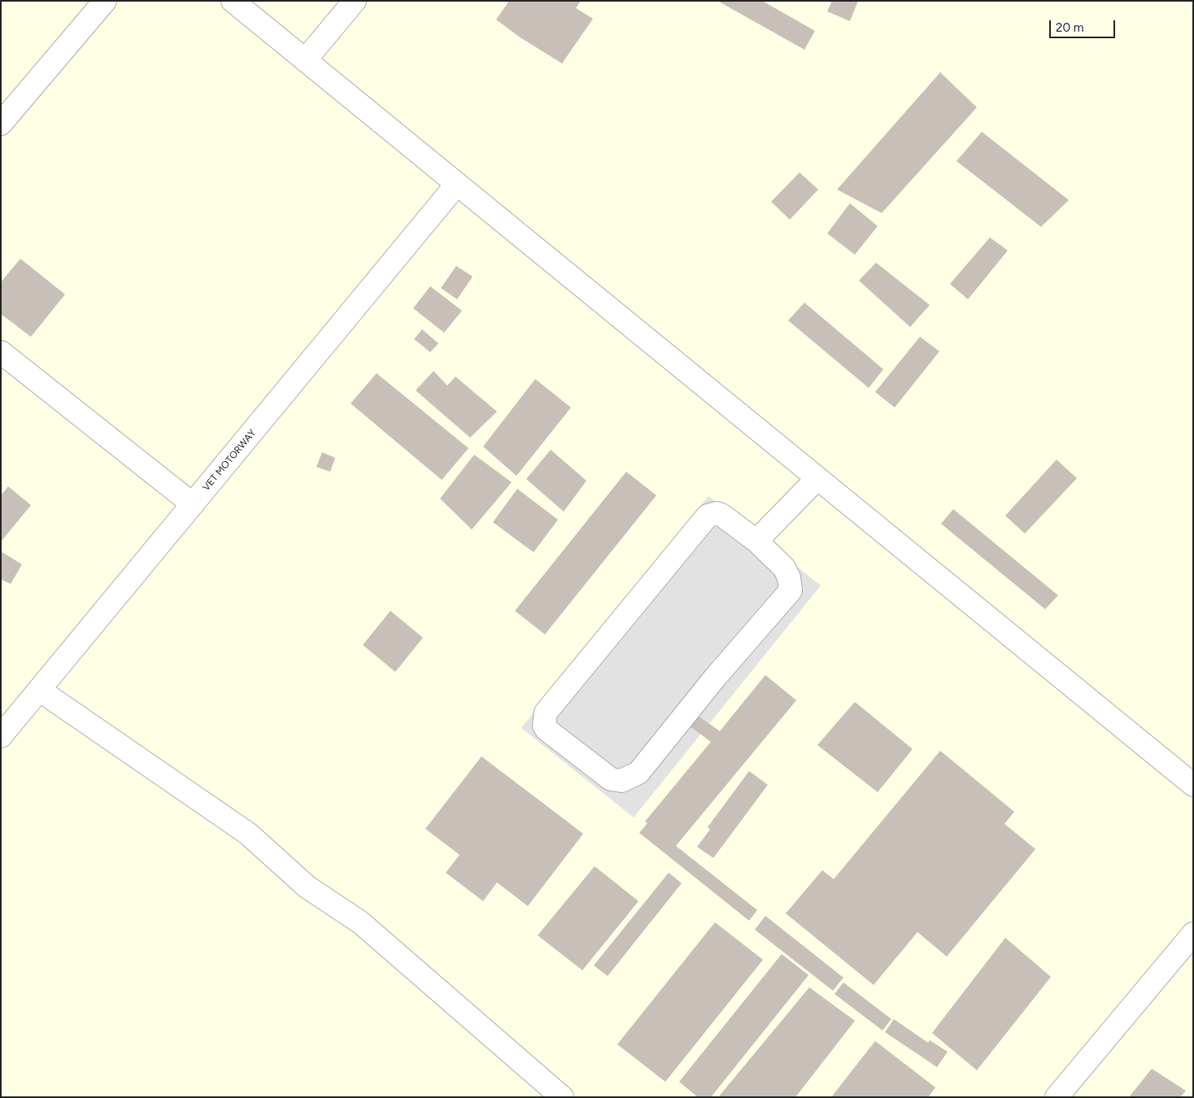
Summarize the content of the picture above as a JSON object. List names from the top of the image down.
{
  "streets": {
    "lane": ["VET MOTORWAY"]
  },
  "scale_bar": "20 m"
}
